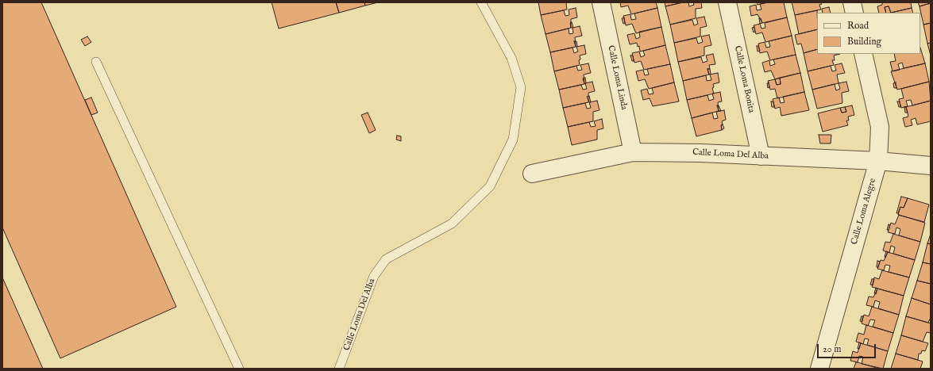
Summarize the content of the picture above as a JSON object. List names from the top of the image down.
{
  "streets": {
    "street": [
      "Calle Loma Linda",
      "Calle Loma Bonita",
      "Calle Loma Del Alba",
      "Calle Loma Alegre"
    ]
  },
  "crossings": [
    ["Calle Loma Linda", "Calle Loma Del Alba"],
    ["Calle Loma Bonita", "Calle Loma Del Alba"],
    ["Calle Loma Del Alba", "Calle Loma Alegre"]
  ],
  "legend": ["Road", "Building"],
  "scale_bar": "20 m"
}
